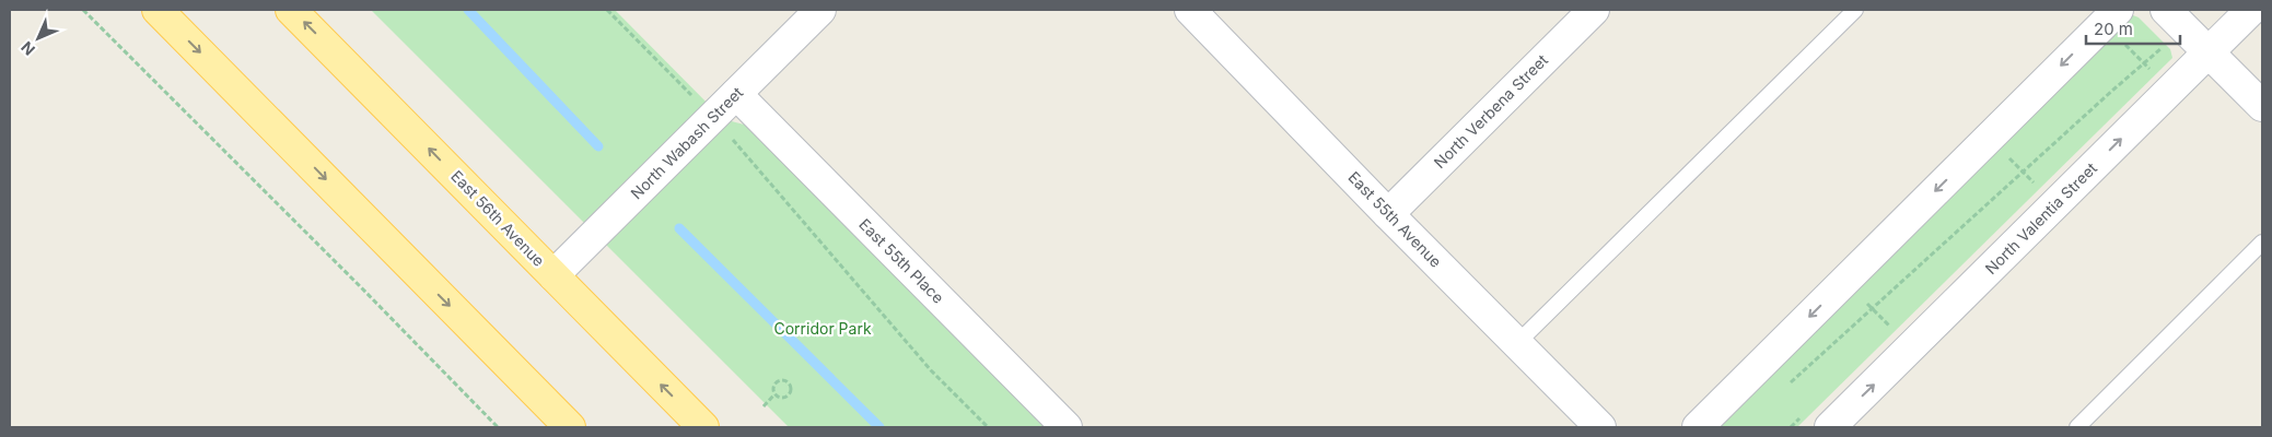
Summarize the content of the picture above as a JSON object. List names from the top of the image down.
{
  "streets": {
    "main road": ["East 56th Avenue"],
    "street": [
      "North Verbena Street",
      "North Wabash Street",
      "North Valentia Street",
      "East 55th Avenue",
      "East 55th Place"
    ]
  },
  "crossings": [
    ["North Verbena Street", "East 55th Avenue"],
    ["North Wabash Street", "East 56th Avenue"],
    ["North Wabash Street", "East 55th Place"]
  ],
  "parks": ["Corridor Park"],
  "scale_bar": "20 m",
  "north": "bottom left"
}
